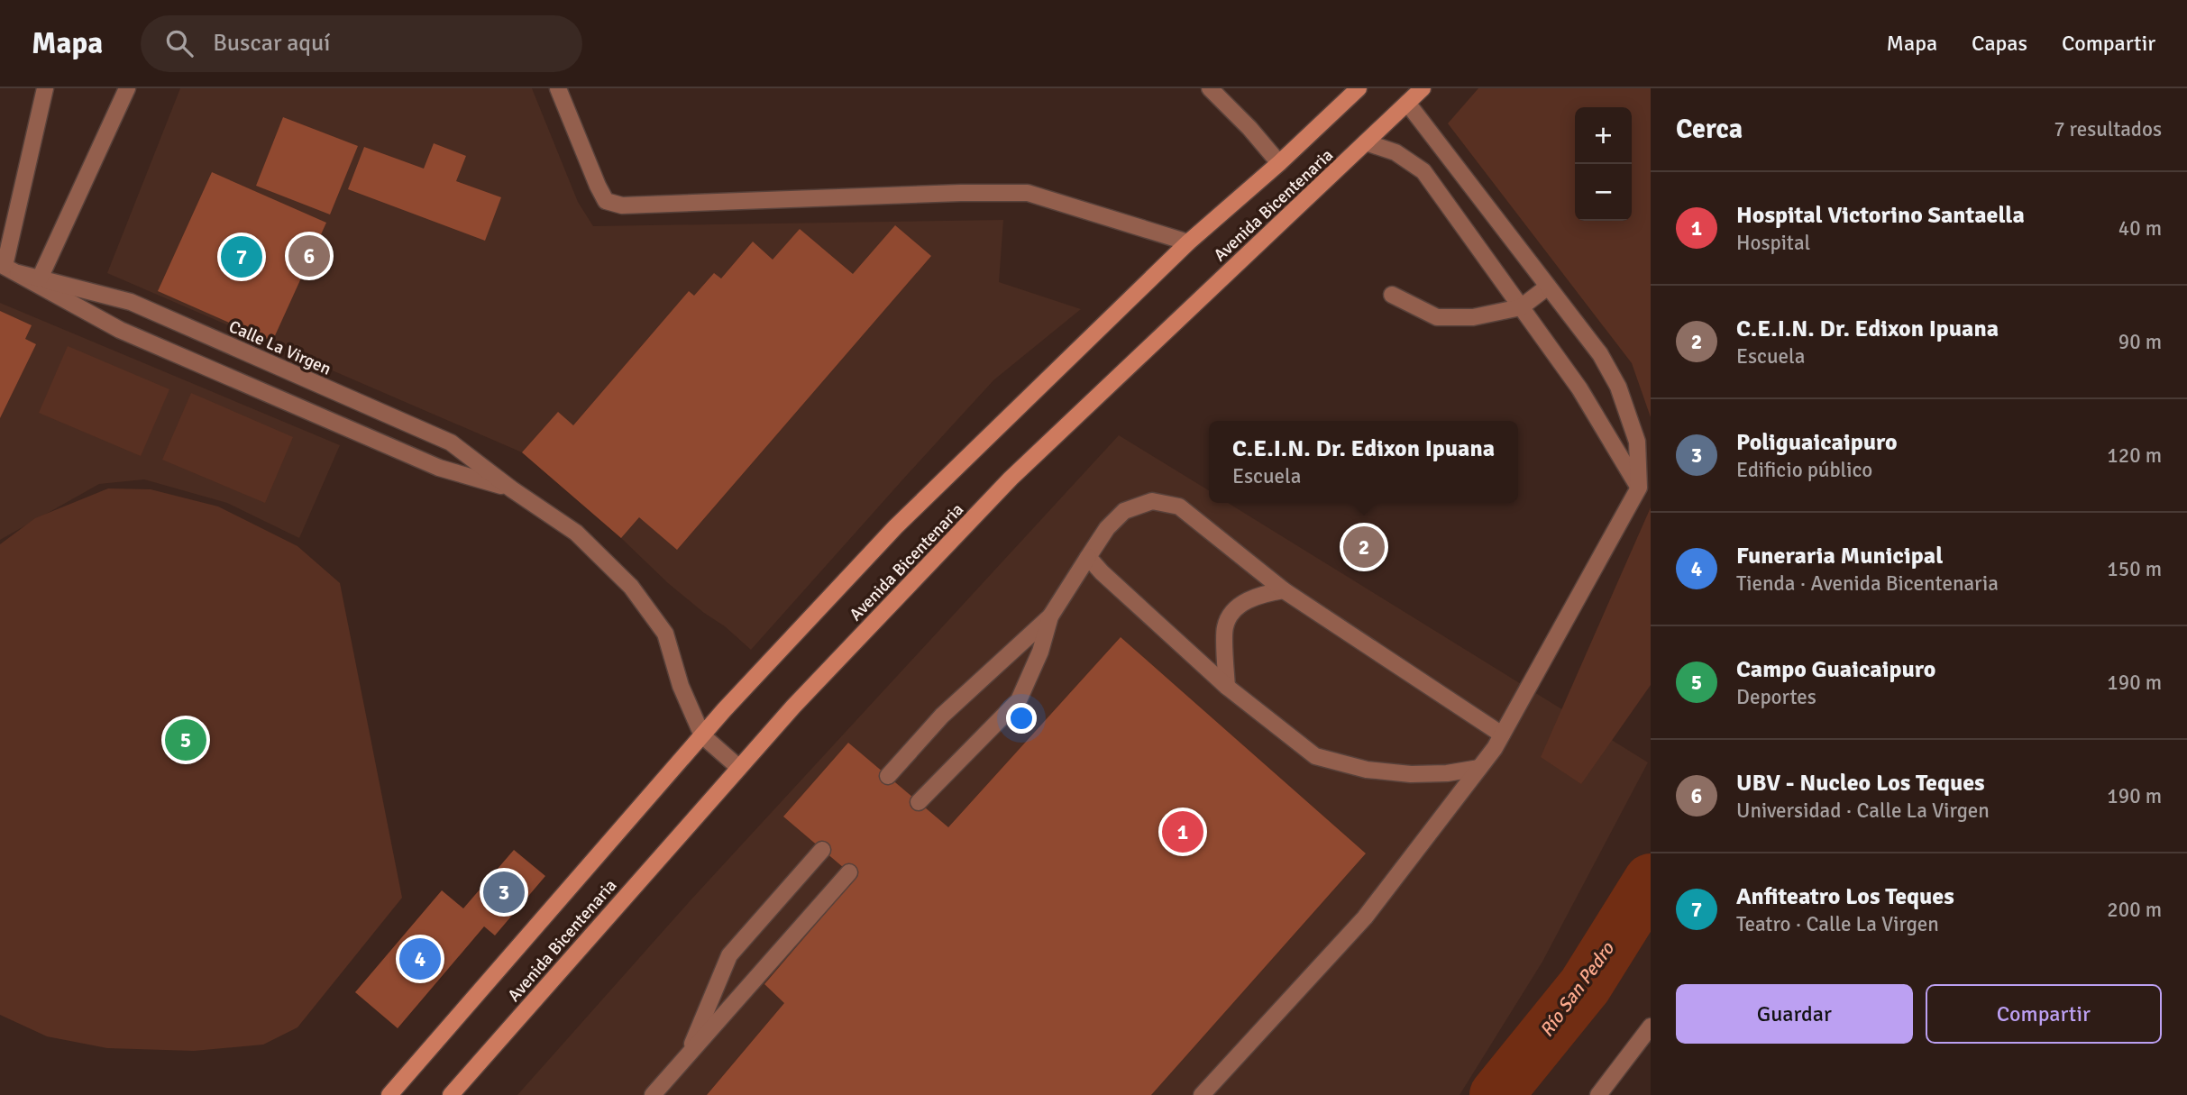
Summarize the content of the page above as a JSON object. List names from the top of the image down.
{
  "streets": {
    "main road": ["Avenida Bicentenaria"],
    "street": ["Calle La Virgen"]
  },
  "crossings": [
    ["Avenida Bicentenaria", "Calle La Virgen"]
  ],
  "water": ["Río San Pedro"],
  "page": {
    "header": "Mapa",
    "search": "Buscar aquí",
    "nav": ["Mapa", "Capas", "Compartir"],
    "heading": ["Cerca", "7 resultados"],
    "map_buttons": ["+", "−"],
    "list": [
      {
        "mark": "1",
        "name": "Hospital Victorino Santaella",
        "note": "Hospital",
        "value": "40 m"
      },
      {
        "mark": "2",
        "name": "C.E.I.N. Dr. Edixon Ipuana",
        "note": "Escuela",
        "value": "90 m"
      },
      {
        "mark": "3",
        "name": "Poliguaicaipuro",
        "note": "Edificio público",
        "value": "120 m"
      },
      {
        "mark": "4",
        "name": "Funeraria Municipal",
        "note": "Tienda · Avenida Bicentenaria",
        "value": "150 m"
      },
      {
        "mark": "5",
        "name": "Campo Guaicaipuro",
        "note": "Deportes",
        "value": "190 m"
      },
      {
        "mark": "6",
        "name": "UBV - Nucleo Los Teques",
        "note": "Universidad · Calle La Virgen",
        "value": "190 m"
      },
      {
        "mark": "7",
        "name": "Anfiteatro Los Teques",
        "note": "Teatro · Calle La Virgen",
        "value": "200 m"
      }
    ],
    "pins": [
      "6",
      "7",
      "2",
      "5",
      "1",
      "3",
      "4"
    ],
    "popup": ["C.E.I.N. Dr. Edixon Ipuana", "Escuela"],
    "buttons": ["Guardar", "Compartir"]
  }
}
